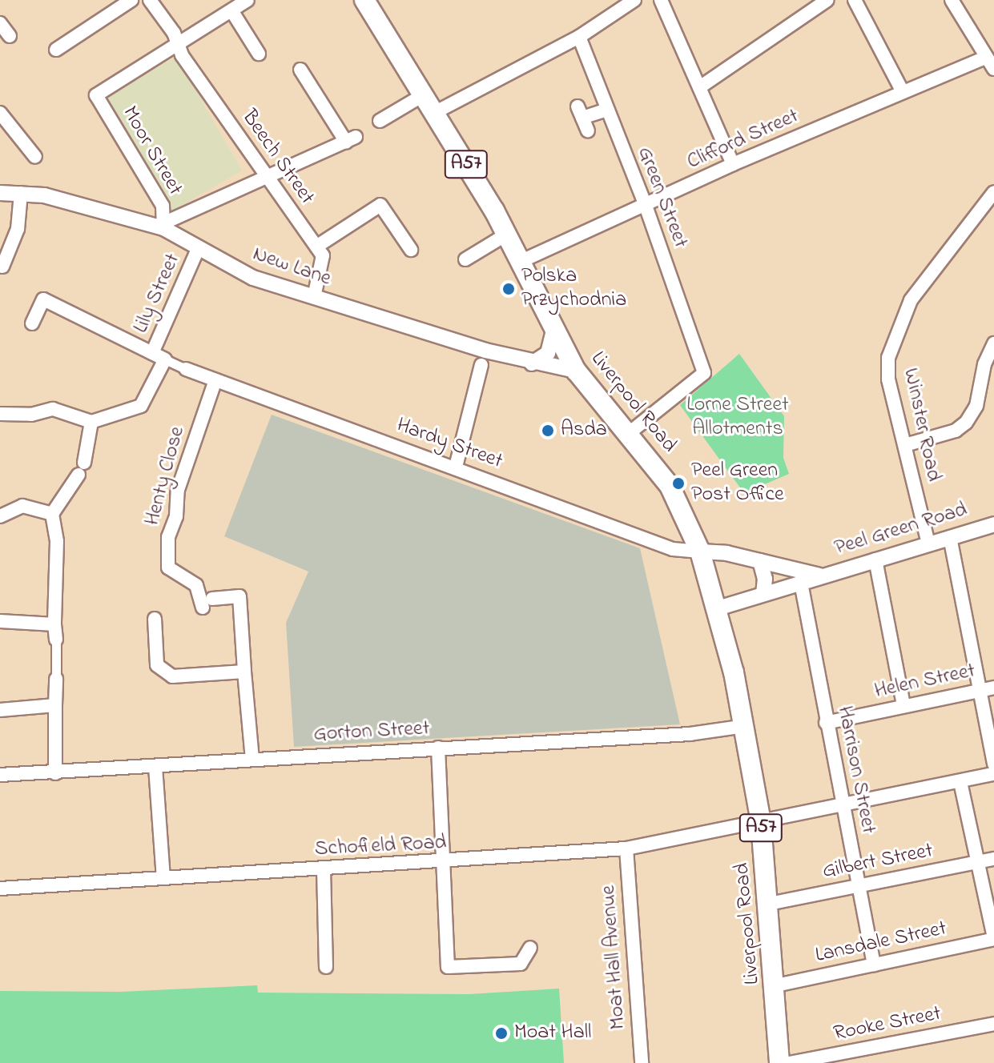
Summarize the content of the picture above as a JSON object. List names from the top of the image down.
{
  "streets": {
    "main road": ["A57", "Liverpool Road"],
    "street": [
      "Clifford Street",
      "Moor Street",
      "Beech Street",
      "Green Street",
      "New Lane",
      "Lily Street",
      "Winster Road",
      "Hardy Street",
      "Henty Close",
      "Peel Green Road",
      "Helen Street",
      "Gorton Street",
      "Harrison Street",
      "Schofield Road",
      "Gilbert Street",
      "Lansdale Street",
      "Moat Hall Avenue",
      "Rooke Street"
    ]
  },
  "crossings": [
    ["Clifford Street", "Green Street"],
    ["Clifford Street", "Liverpool Road"],
    ["Moor Street", "Beech Street"],
    ["Moor Street", "New Lane"],
    ["Beech Street", "New Lane"],
    ["Green Street", "Liverpool Road"],
    ["New Lane", "Lily Street"],
    ["New Lane", "Liverpool Road"],
    ["Liverpool Road", "Hardy Street"],
    ["Liverpool Road", "Peel Green Road"],
    ["Liverpool Road", "Gorton Street"],
    ["Liverpool Road", "Schofield Road"],
    ["Liverpool Road", "Gilbert Street"],
    ["Liverpool Road", "Lansdale Street"],
    ["Winster Road", "Peel Green Road"],
    ["Hardy Street", "Henty Close"],
    ["Hardy Street", "Peel Green Road"],
    ["Peel Green Road", "Harrison Street"],
    ["Helen Street", "Harrison Street"],
    ["Harrison Street", "Schofield Road"],
    ["Harrison Street", "Gilbert Street"],
    ["Harrison Street", "Lansdale Street"],
    ["Schofield Road", "Moat Hall Avenue"]
  ],
  "parks": ["Lorne Street Allotments"],
  "places": [
    "Polska Przychodnia",
    "Asda",
    "Peel Green Post Office",
    "Moat Hall"
  ]
}
